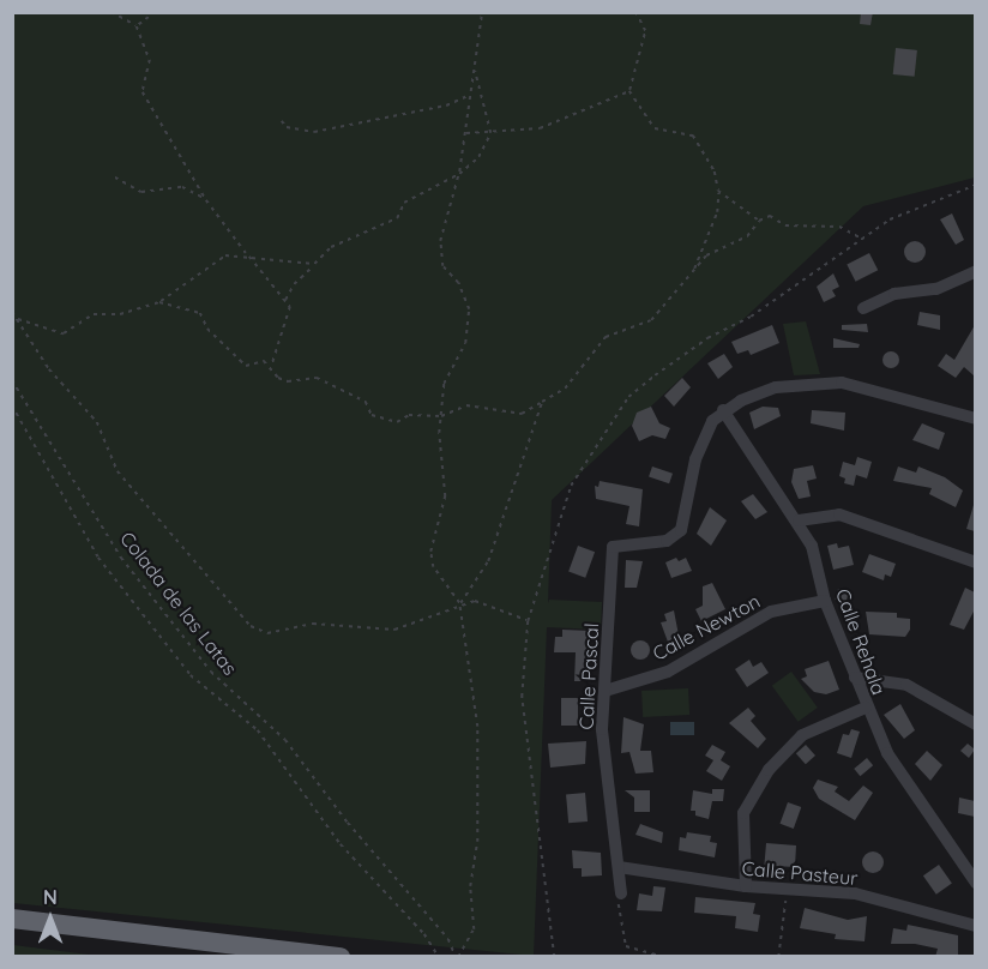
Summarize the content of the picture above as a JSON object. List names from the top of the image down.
{
  "streets": {
    "street": [
      "Calle Newton",
      "Calle Rehala",
      "Calle Pascal",
      "Calle Pasteur"
    ],
    "path": ["Colada de las Latas"]
  },
  "crossings": [
    ["Calle Newton", "Calle Rehala"],
    ["Calle Newton", "Calle Pascal"],
    ["Calle Rehala", "Calle Pascal"],
    ["Calle Pascal", "Calle Pasteur"]
  ],
  "north": "top"
}
